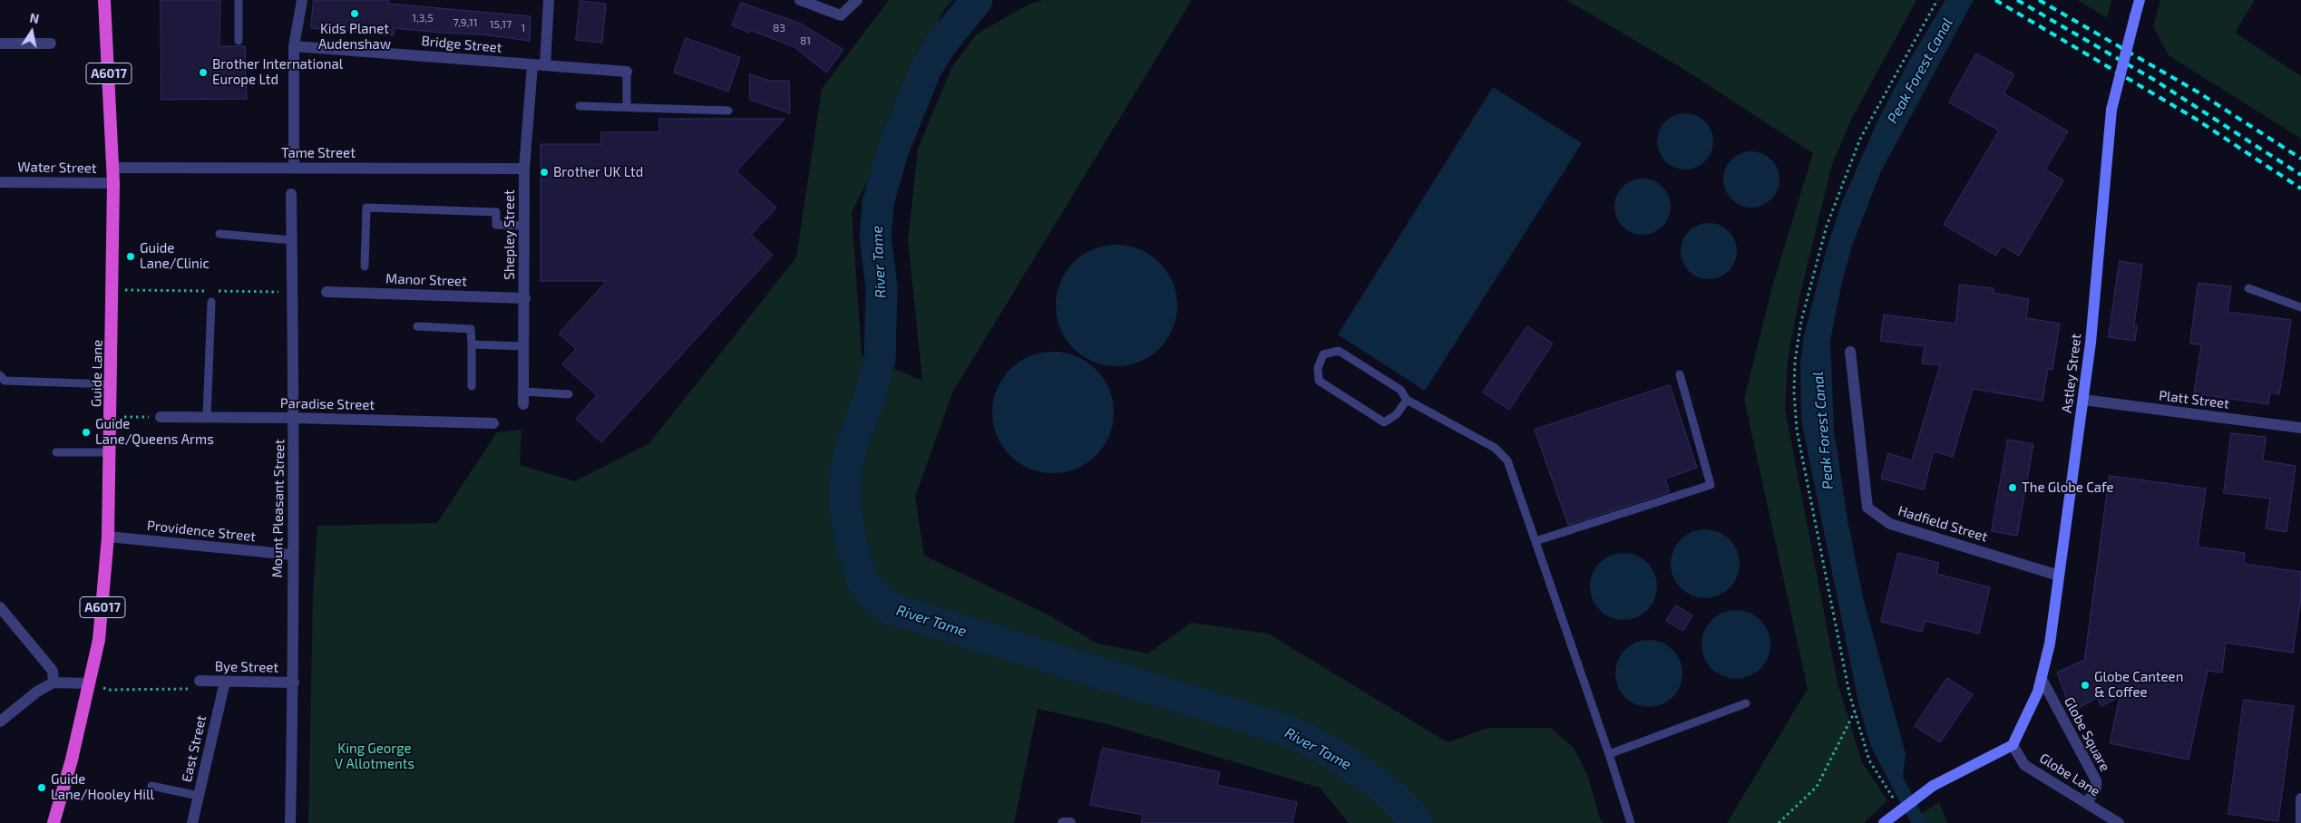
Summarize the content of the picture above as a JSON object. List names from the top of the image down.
{
  "streets": {
    "highway": ["A6017", "Guide Lane"],
    "main road": ["Astley Street"],
    "street": [
      "Bridge Street",
      "Tame Street",
      "Water Street",
      "Shepley Street",
      "Manor Street",
      "Platt Street",
      "Paradise Street",
      "Mount Pleasant Street",
      "Hadfield Street",
      "Providence Street",
      "Bye Street",
      "Globe Square",
      "East Street",
      "Globe Lane"
    ]
  },
  "crossings": [
    ["Bridge Street", "Shepley Street"],
    ["Tame Street", "Shepley Street"],
    ["Tame Street", "Guide Lane"],
    ["Water Street", "Guide Lane"],
    ["Shepley Street", "Manor Street"],
    ["Guide Lane", "Providence Street"],
    ["Astley Street", "Platt Street"],
    ["Astley Street", "Hadfield Street"],
    ["Astley Street", "Globe Square"],
    ["Astley Street", "Globe Lane"],
    ["Paradise Street", "Mount Pleasant Street"],
    ["Mount Pleasant Street", "Providence Street"],
    ["Mount Pleasant Street", "Bye Street"],
    ["Bye Street", "East Street"],
    ["Globe Square", "Globe Lane"]
  ],
  "water": ["Peak Forest Canal", "River Tame"],
  "parks": ["King George V Allotments"],
  "places": [
    "Kids Planet Audenshaw",
    "Brother International Europe Ltd",
    "Brother UK Ltd",
    "Guide Lane/Clinic",
    "Guide Lane/Queens Arms",
    "The Globe Cafe",
    "Globe Canteen & Coffee",
    "Guide Lane/Hooley Hill"
  ],
  "house_numbers": [
    "1,3,5",
    "7,9,11",
    "15,17",
    "1",
    "83",
    "81"
  ],
  "north": "top"
}
